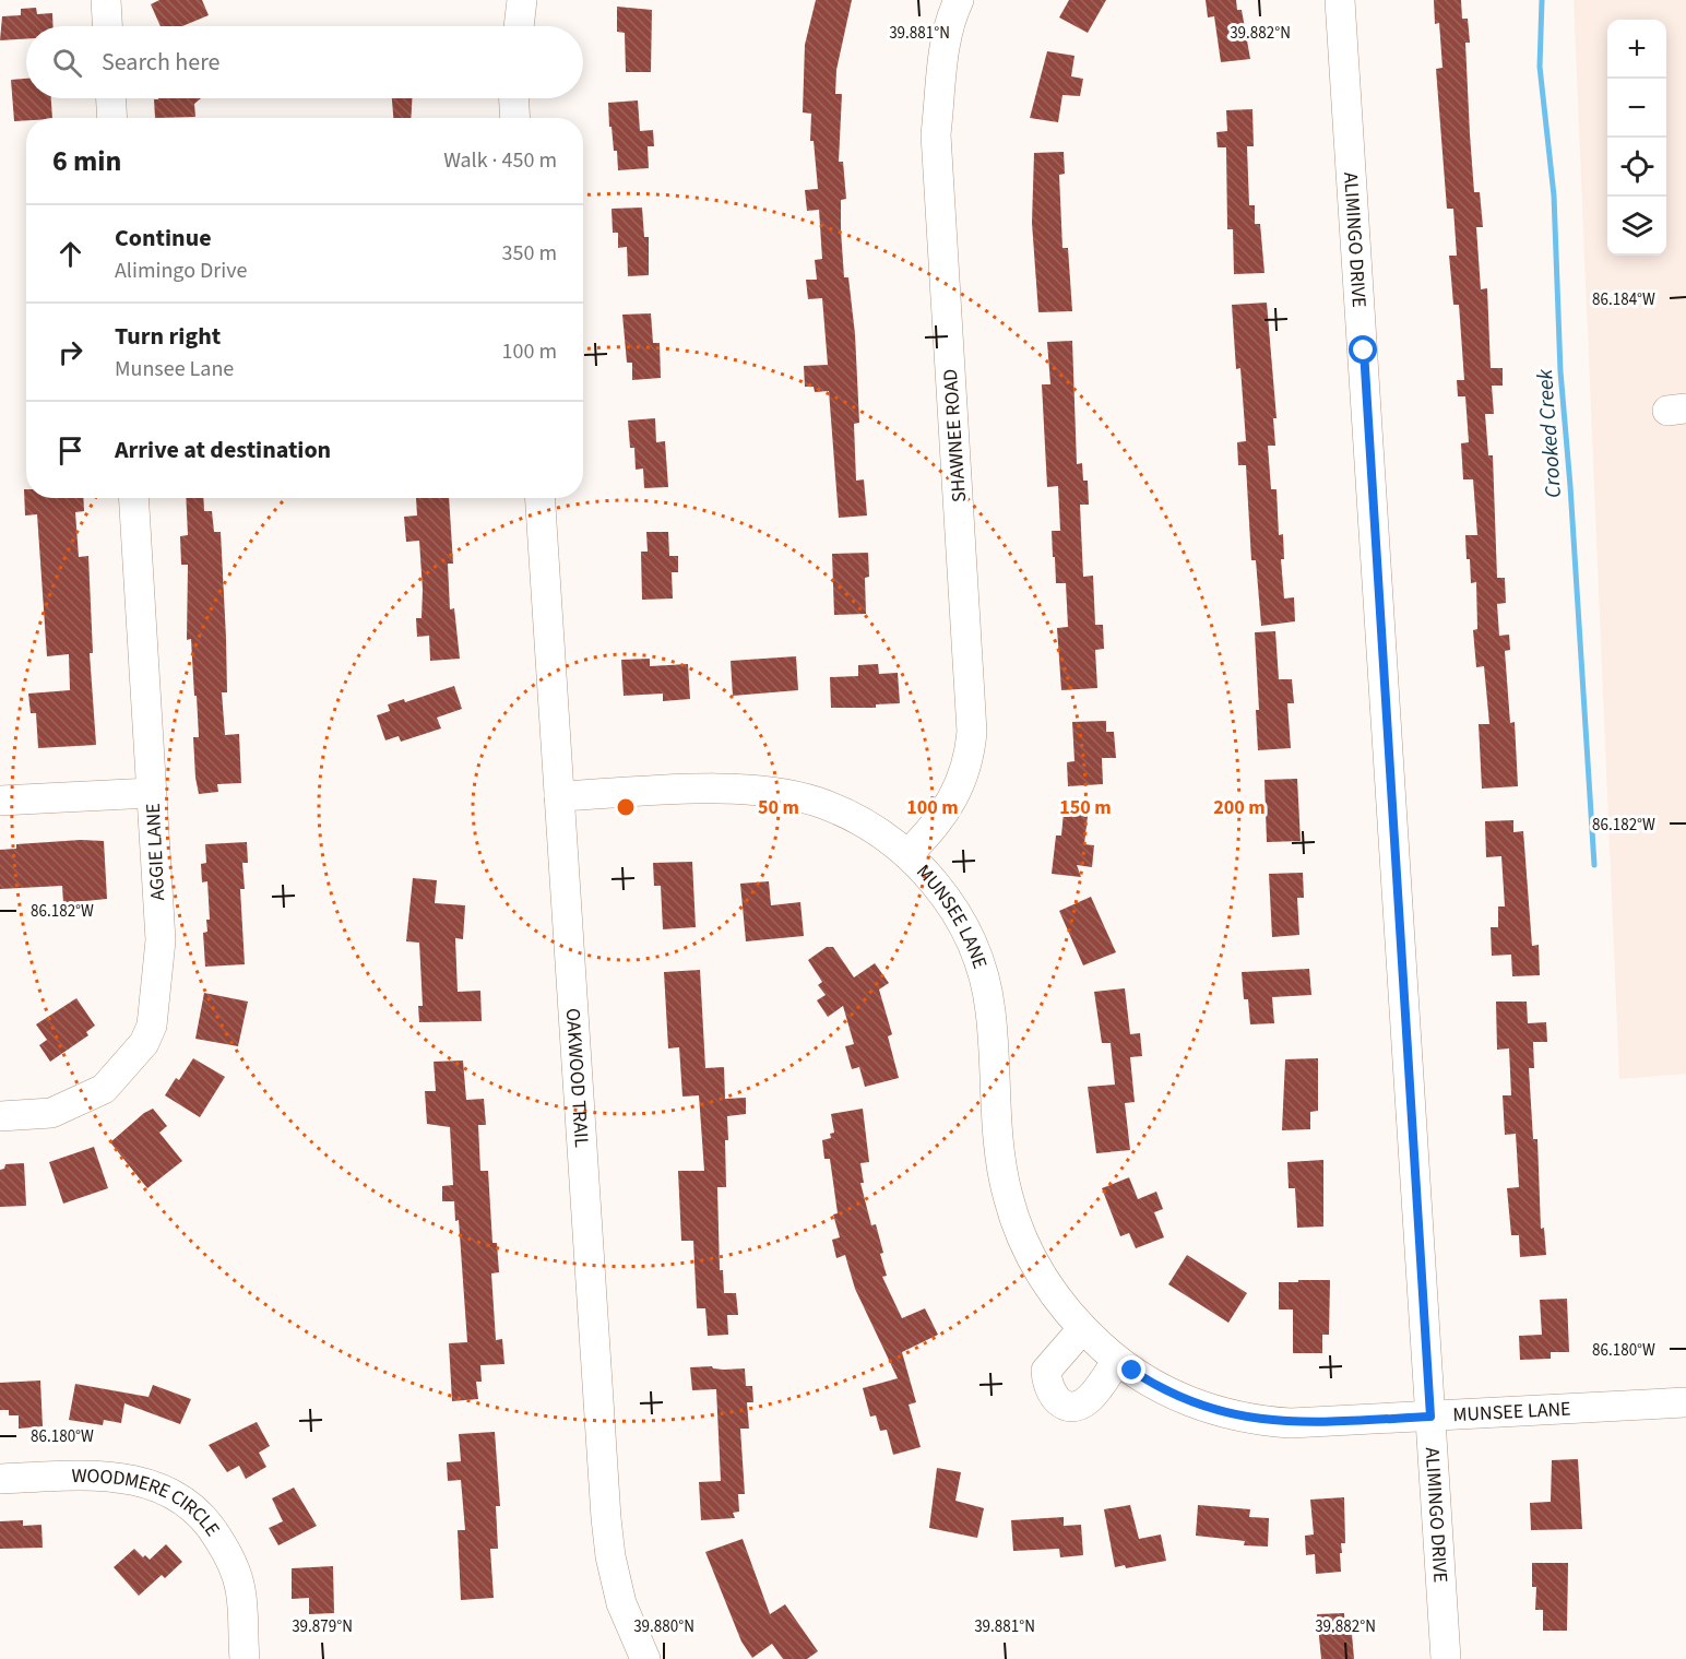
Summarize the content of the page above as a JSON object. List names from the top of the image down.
{
  "streets": {
    "street": [
      "ALIMINGO DRIVE",
      "SHAWNEE ROAD",
      "AGGIE LANE",
      "MUNSEE LANE",
      "OAKWOOD TRAIL",
      "WOODMERE CIRCLE"
    ]
  },
  "crossings": [
    ["ALIMINGO DRIVE", "MUNSEE LANE"],
    ["SHAWNEE ROAD", "MUNSEE LANE"],
    ["MUNSEE LANE", "OAKWOOD TRAIL"]
  ],
  "water": ["Crooked Creek"],
  "page": {
    "map_buttons": ["+", "−"],
    "search": "Search here",
    "heading": ["6 min", "Walk · 450 m"],
    "list": [
      ["Continue", "Alimingo Drive", "350 m"],
      ["Turn right", "Munsee Lane", "100 m"],
      "Arrive at destination"
    ]
  },
  "coordinates": [
    "39.881°N",
    "39.882°N",
    "86.184°W",
    "86.182°W",
    "86.180°W",
    "39.879°N",
    "39.880°N"
  ],
  "rings": [
    "50 m",
    "100 m",
    "150 m",
    "200 m"
  ]
}
